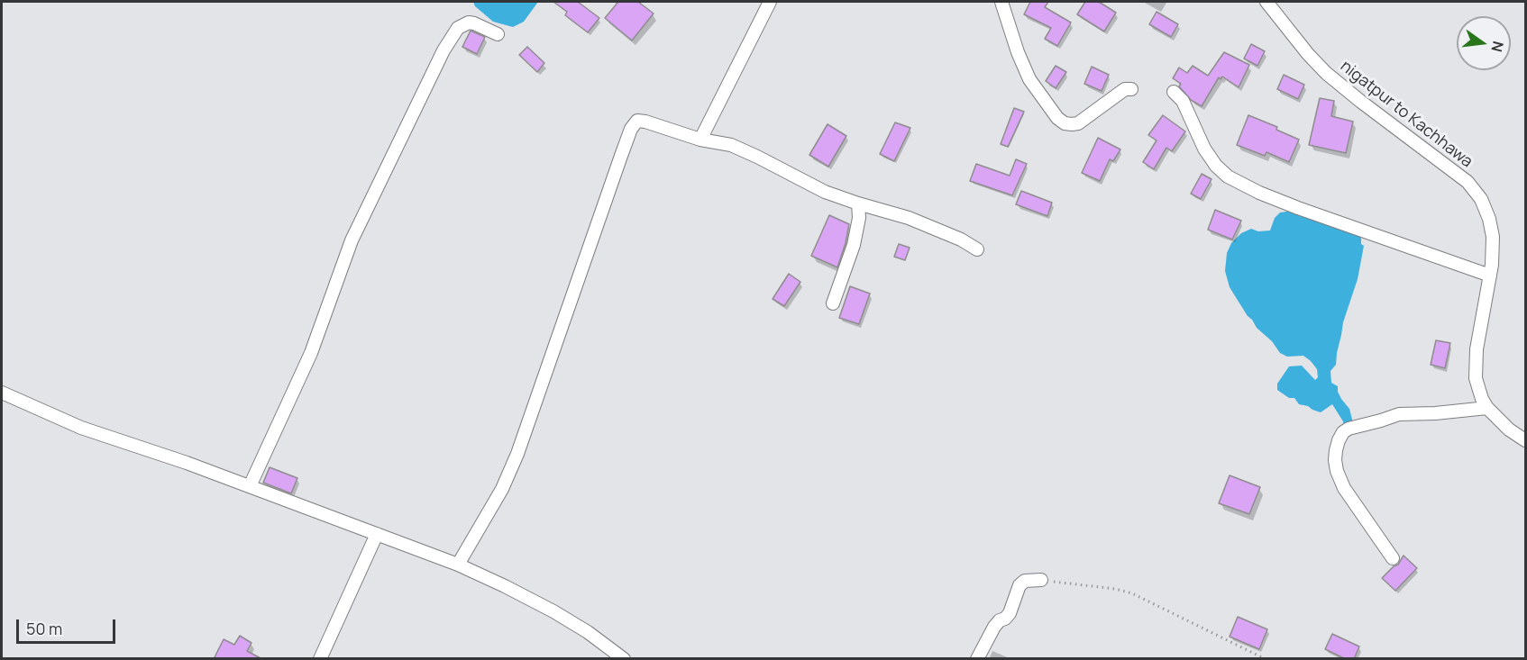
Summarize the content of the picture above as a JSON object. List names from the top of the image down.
{
  "streets": {
    "street": ["nigatpur to Kachhawa"]
  },
  "scale_bar": "50 m",
  "north": "right"
}
